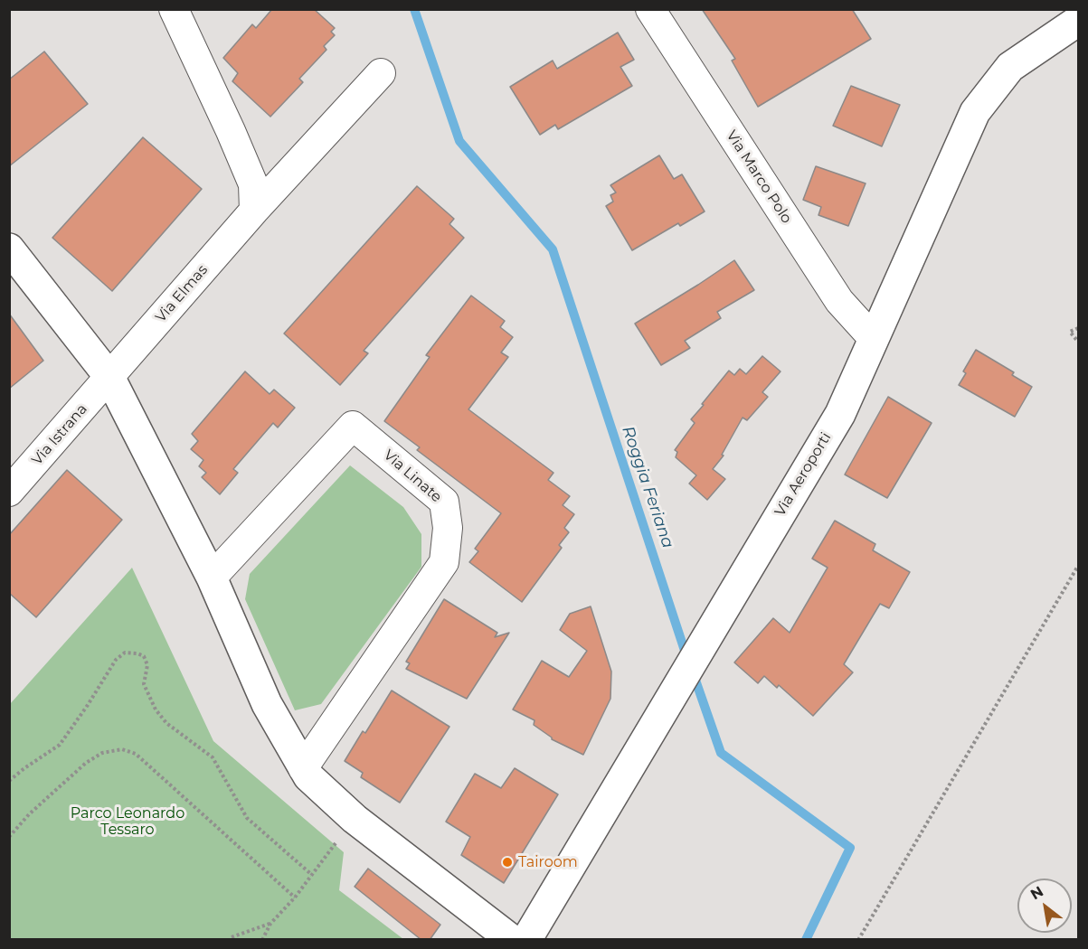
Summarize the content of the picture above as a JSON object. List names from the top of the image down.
{
  "streets": {
    "street": [
      "Via Marco Polo",
      "Via Elmas",
      "Via Istrana",
      "Via Aeroporti",
      "Via Linate"
    ]
  },
  "crossings": [
    ["Via Marco Polo", "Via Aeroporti"],
    ["Via Elmas", "Via Istrana"]
  ],
  "water": ["Roggia Feriana"],
  "parks": ["Parco Leonardo Tessaro"],
  "places": ["Tairoom"],
  "north": "top left"
}
